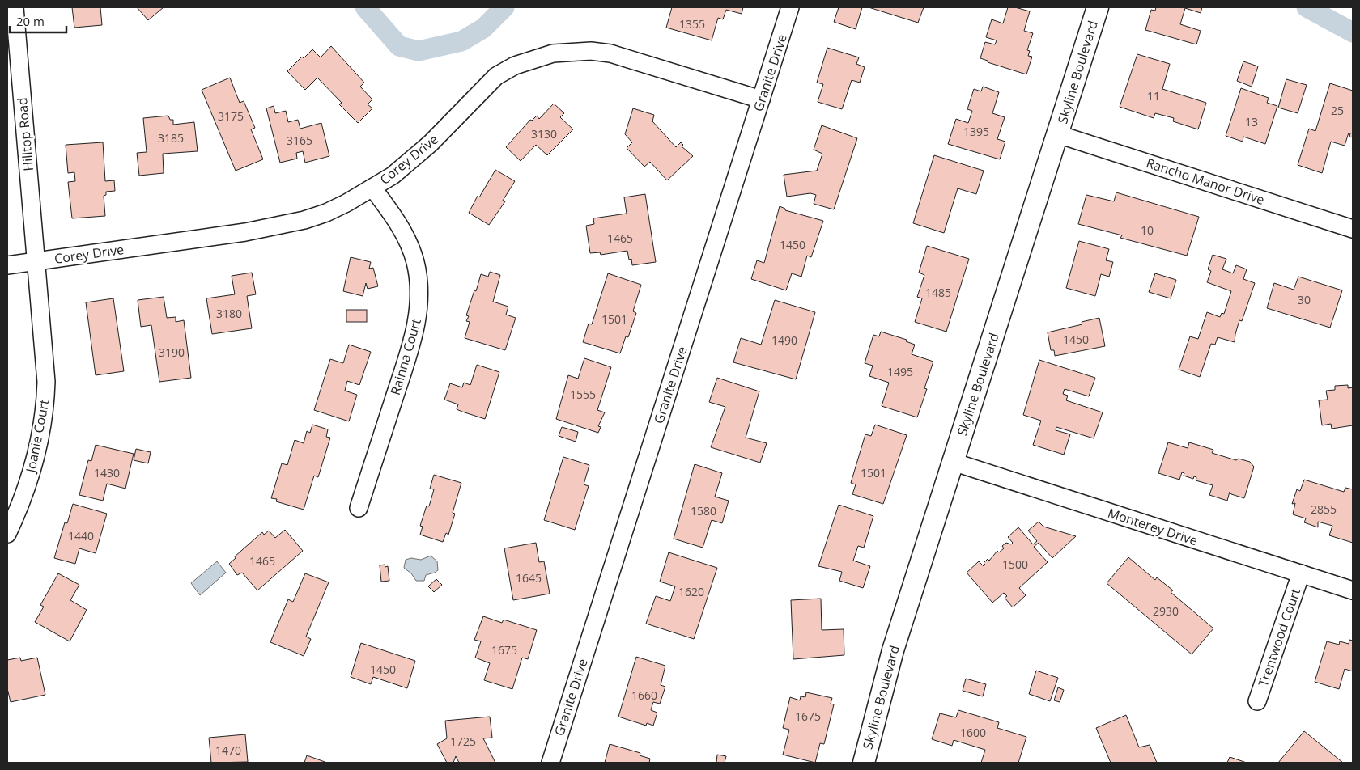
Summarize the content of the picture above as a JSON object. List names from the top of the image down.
{
  "streets": {
    "street": [
      "Skyline Boulevard",
      "Granite Drive",
      "Hilltop Road",
      "Corey Drive",
      "Rancho Manor Drive",
      "Rainna Court",
      "Joanie Court",
      "Monterey Drive",
      "Trentwood Court"
    ]
  },
  "crossings": [
    ["Skyline Boulevard", "Rancho Manor Drive"],
    ["Skyline Boulevard", "Monterey Drive"],
    ["Granite Drive", "Corey Drive"],
    ["Hilltop Road", "Corey Drive"],
    ["Hilltop Road", "Joanie Court"],
    ["Corey Drive", "Rainna Court"],
    ["Corey Drive", "Joanie Court"],
    ["Monterey Drive", "Trentwood Court"]
  ],
  "house_numbers": [
    "1355",
    "11",
    "25",
    "3175",
    "13",
    "1395",
    "3130",
    "3185",
    "3165",
    "10",
    "1465",
    "1450",
    "1485",
    "30",
    "3180",
    "1501",
    "1450",
    "1490",
    "3190",
    "1495",
    "1555",
    "1430",
    "1501",
    "2855",
    "1580",
    "1440",
    "1465",
    "1500",
    "1645",
    "1620",
    "2930",
    "1675",
    "1450",
    "1660",
    "1675",
    "1600",
    "1725",
    "1470"
  ],
  "scale_bar": "20 m"
}
